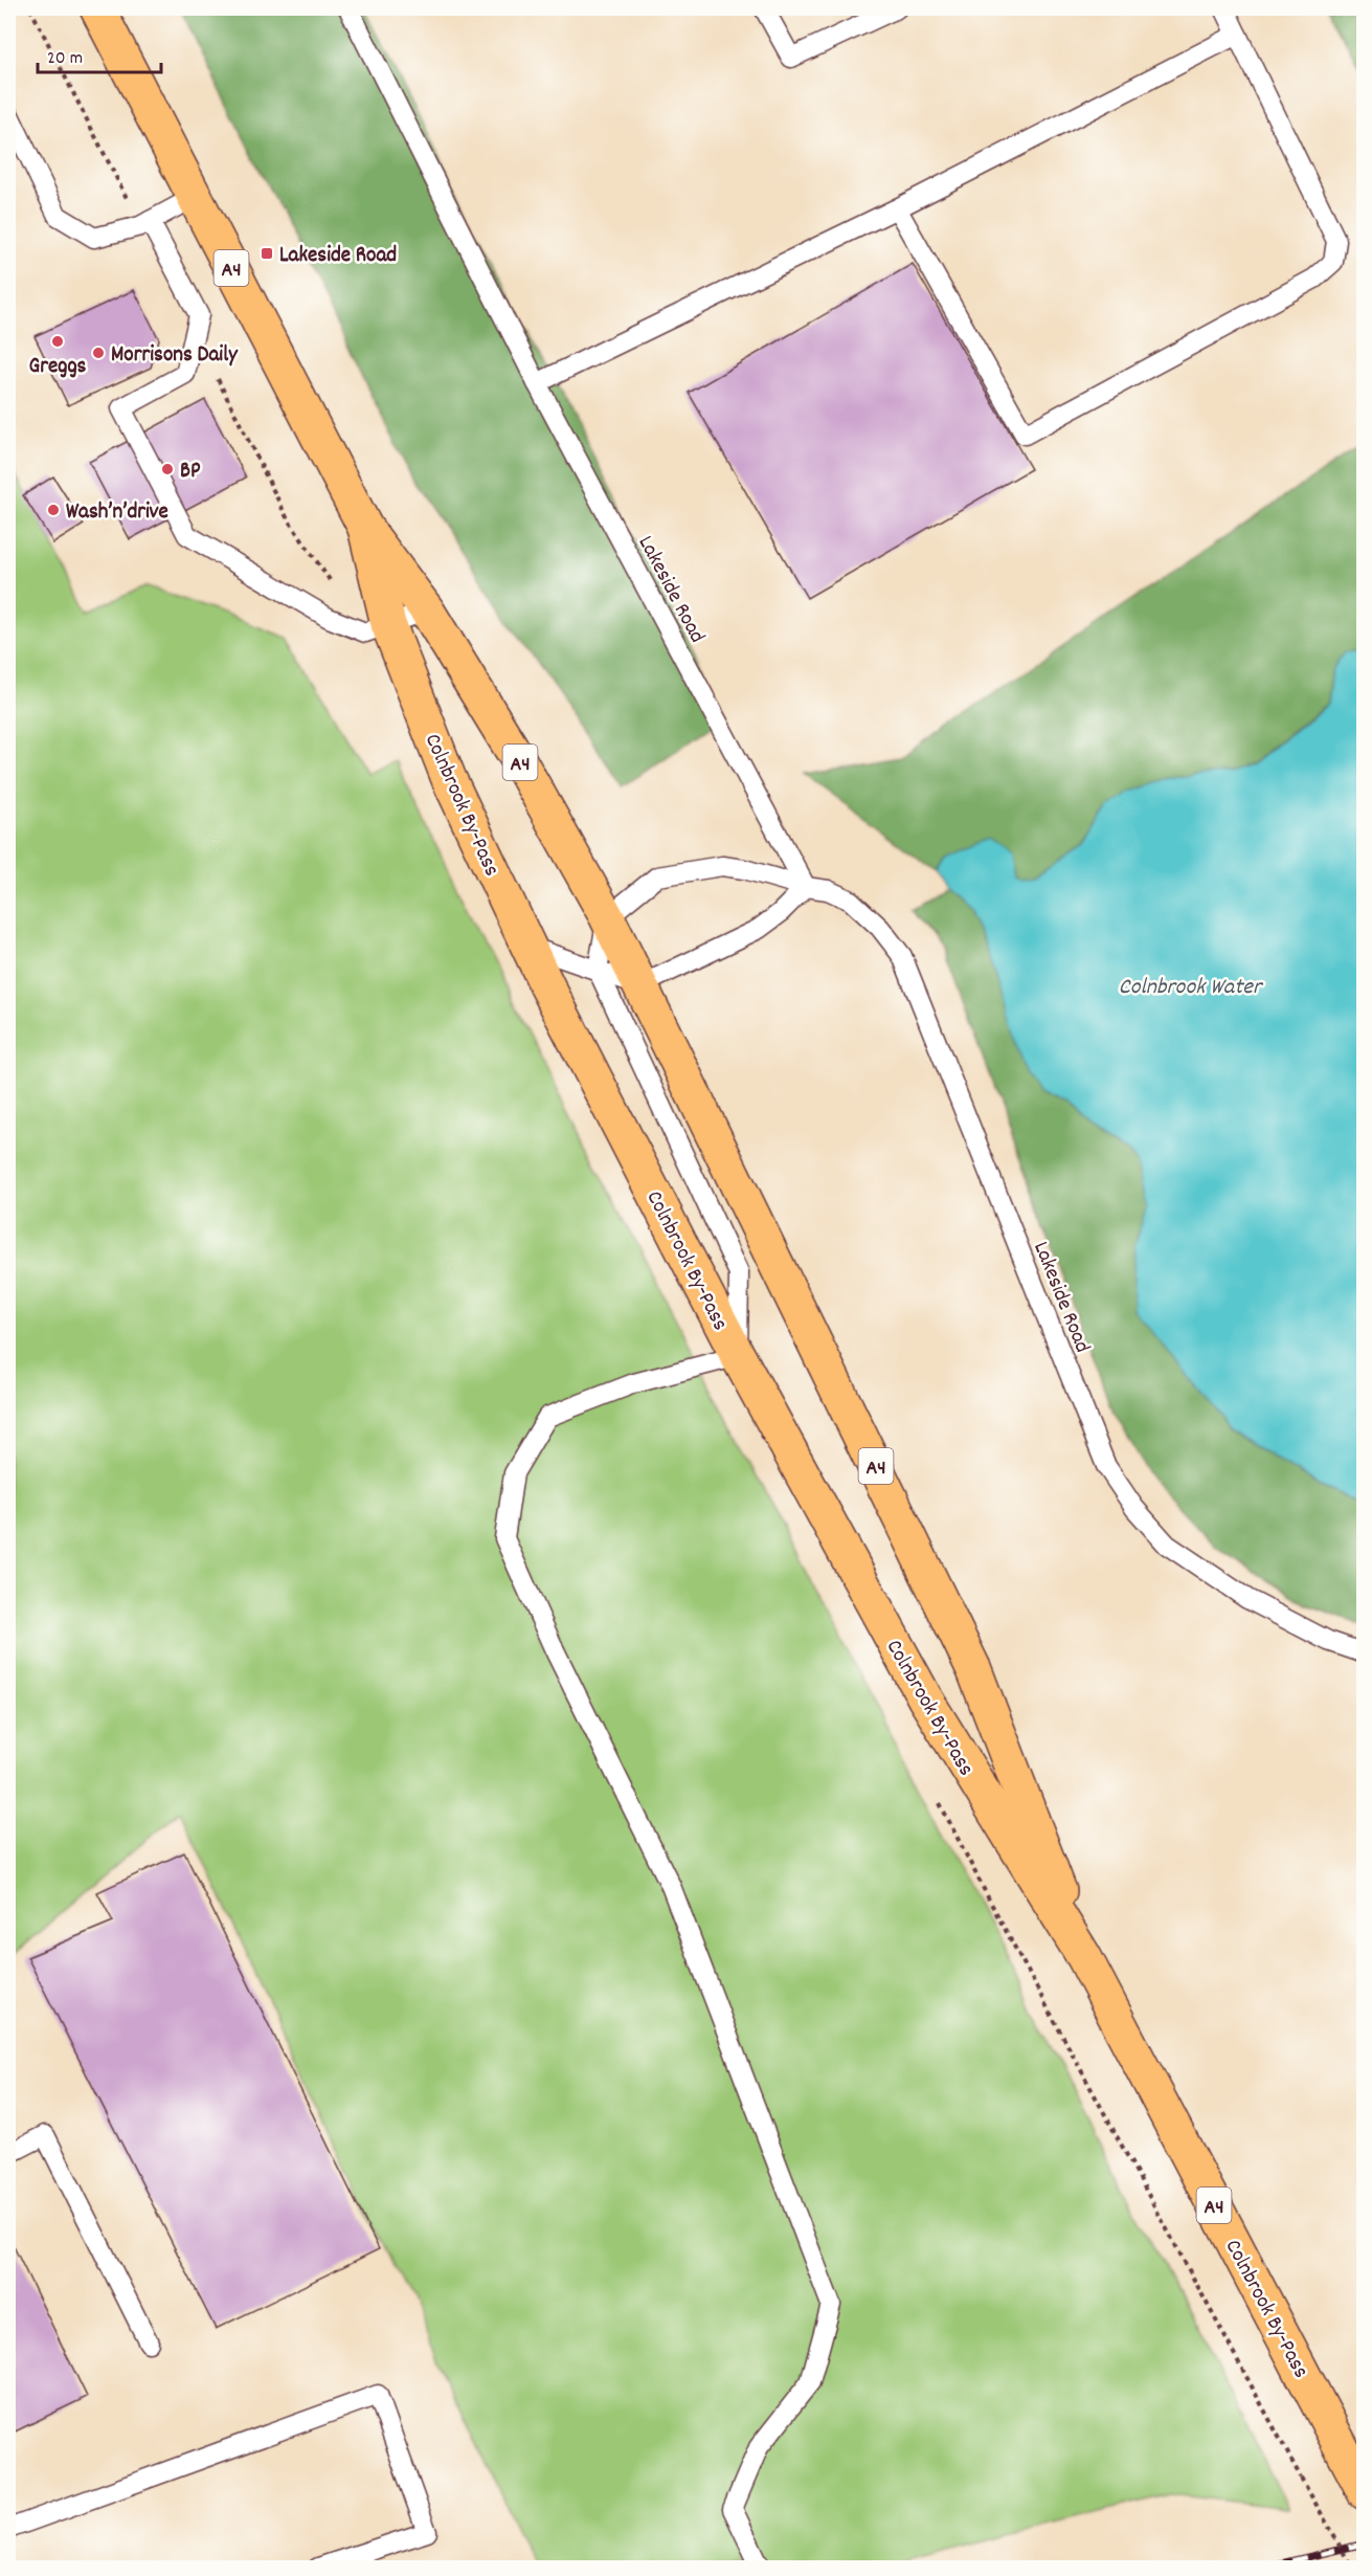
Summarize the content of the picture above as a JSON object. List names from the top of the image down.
{
  "streets": {
    "highway": ["A4", "Colnbrook By-Pass"],
    "lane": ["Lakeside Road"]
  },
  "crossings": [
    ["Lakeside Road", "Colnbrook By-Pass"]
  ],
  "water": ["Colnbrook Water"],
  "places": {
    "transit": ["Lakeside Road"],
    "other": [
      "Greggs",
      "Morrisons Daily",
      "BP",
      "Wash’n’drive"
    ]
  },
  "scale_bar": "20 m"
}
